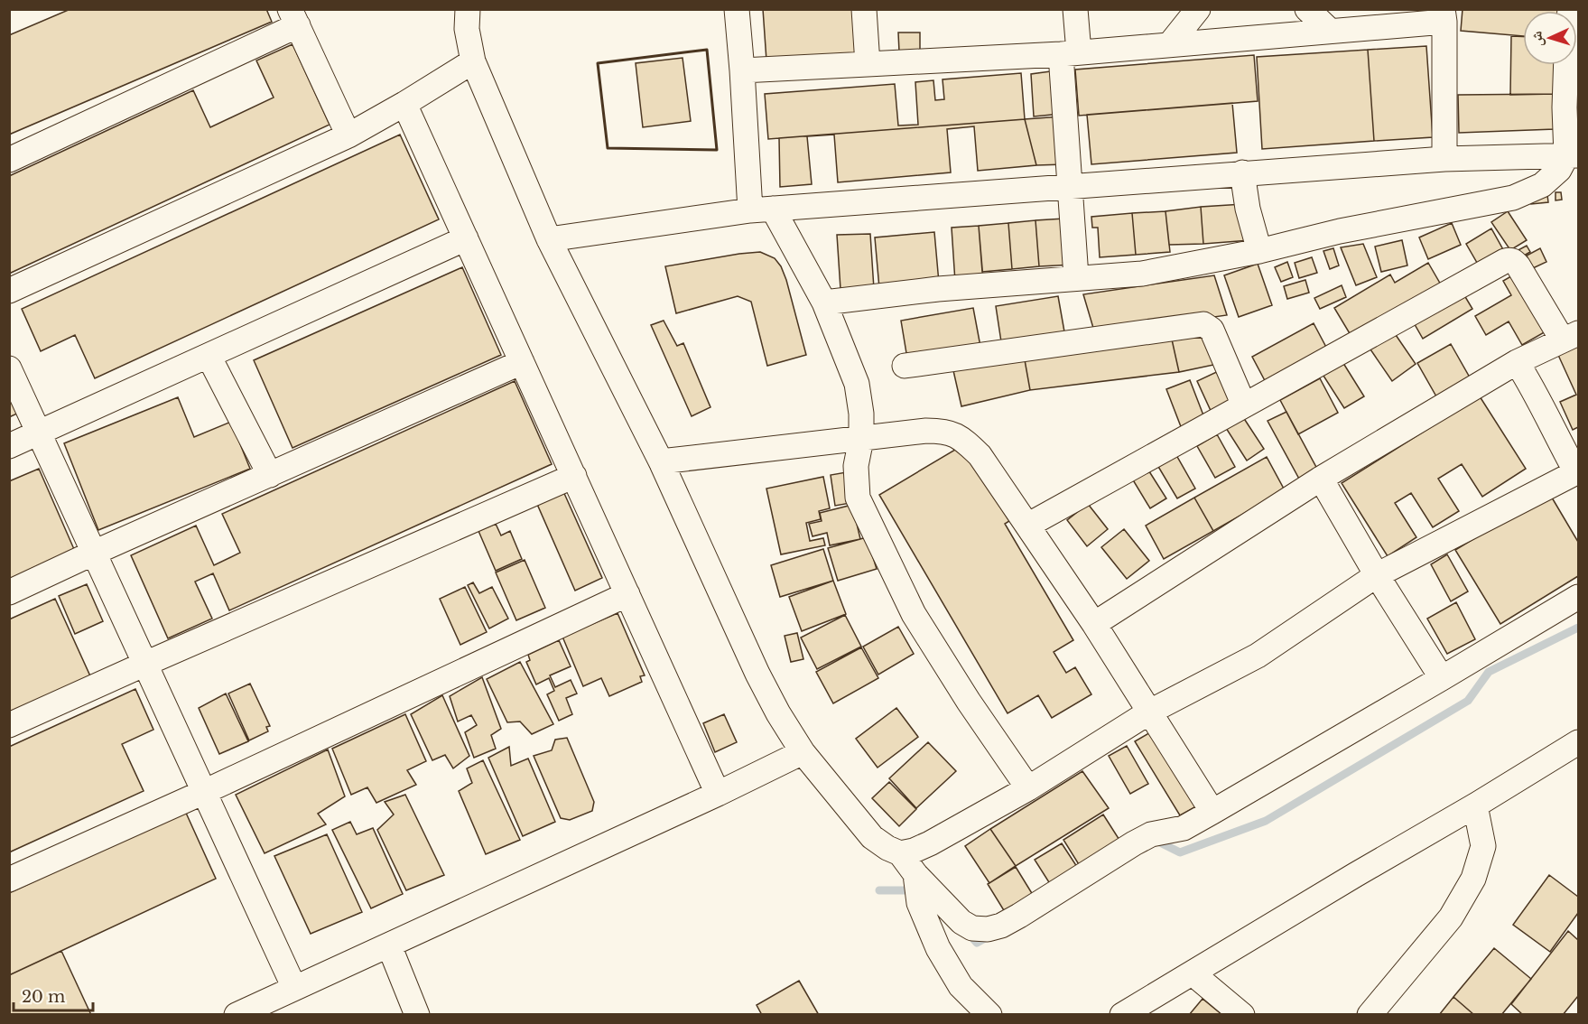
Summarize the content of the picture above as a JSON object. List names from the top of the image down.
{
  "scale_bar": "20 m",
  "north": "left"
}
